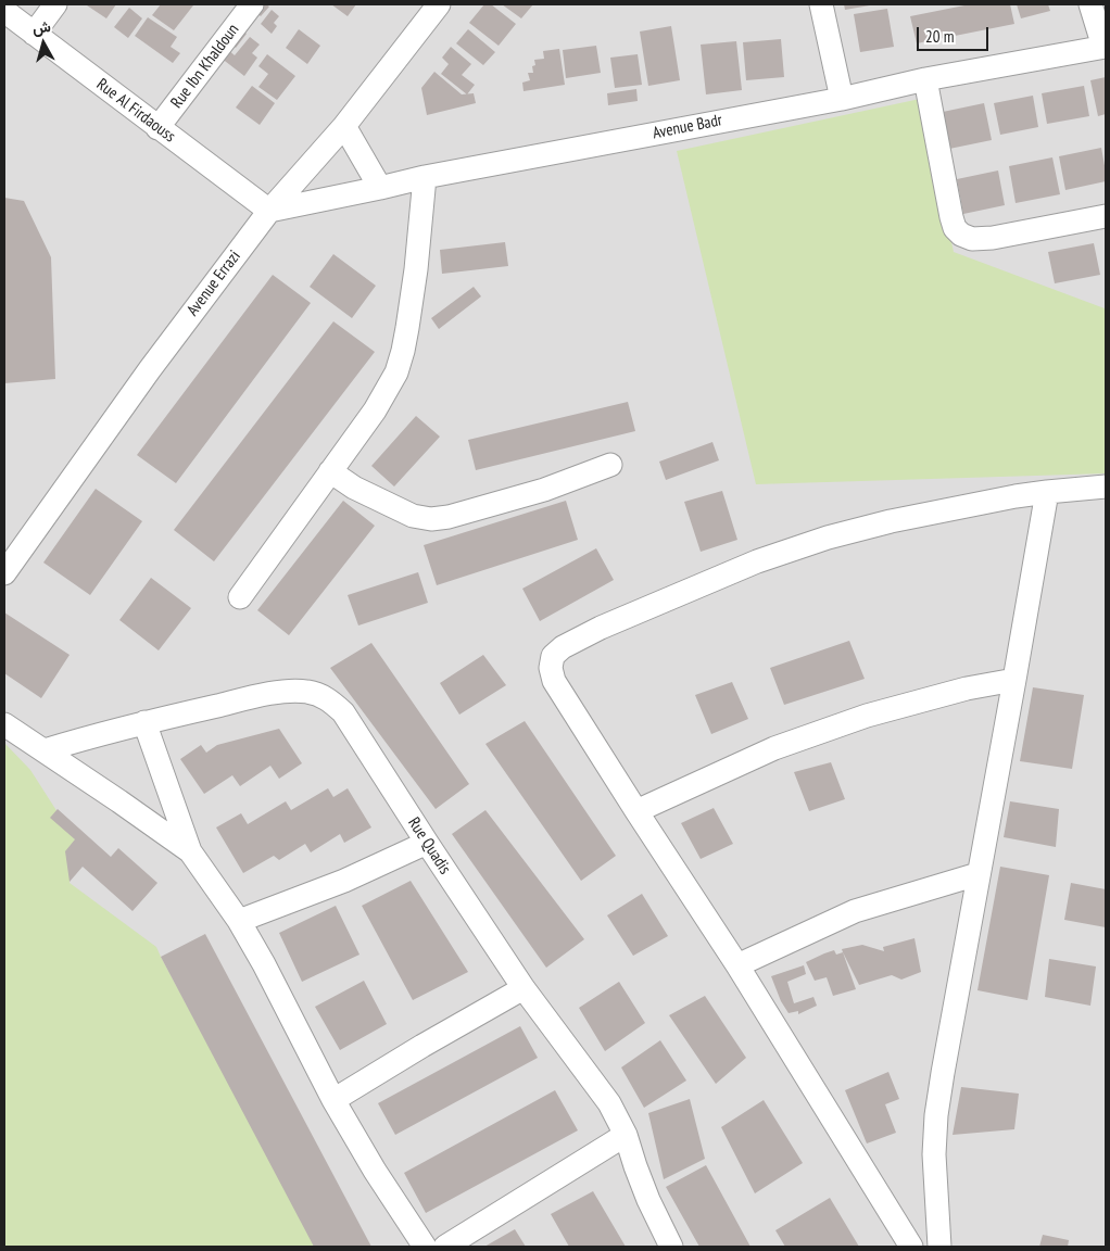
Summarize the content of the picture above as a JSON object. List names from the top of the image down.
{
  "streets": {
    "street": [
      "Rue Ibn Khaldoun",
      "Rue Al Firdaouss",
      "Avenue Badr",
      "Avenue Errazi",
      "Rue Quadis"
    ]
  },
  "crossings": [
    ["Rue Ibn Khaldoun", "Rue Al Firdaouss"],
    ["Rue Al Firdaouss", "Avenue Badr"],
    ["Rue Al Firdaouss", "Avenue Errazi"],
    ["Avenue Badr", "Avenue Errazi"]
  ],
  "scale_bar": "20 m",
  "north": "top"
}
